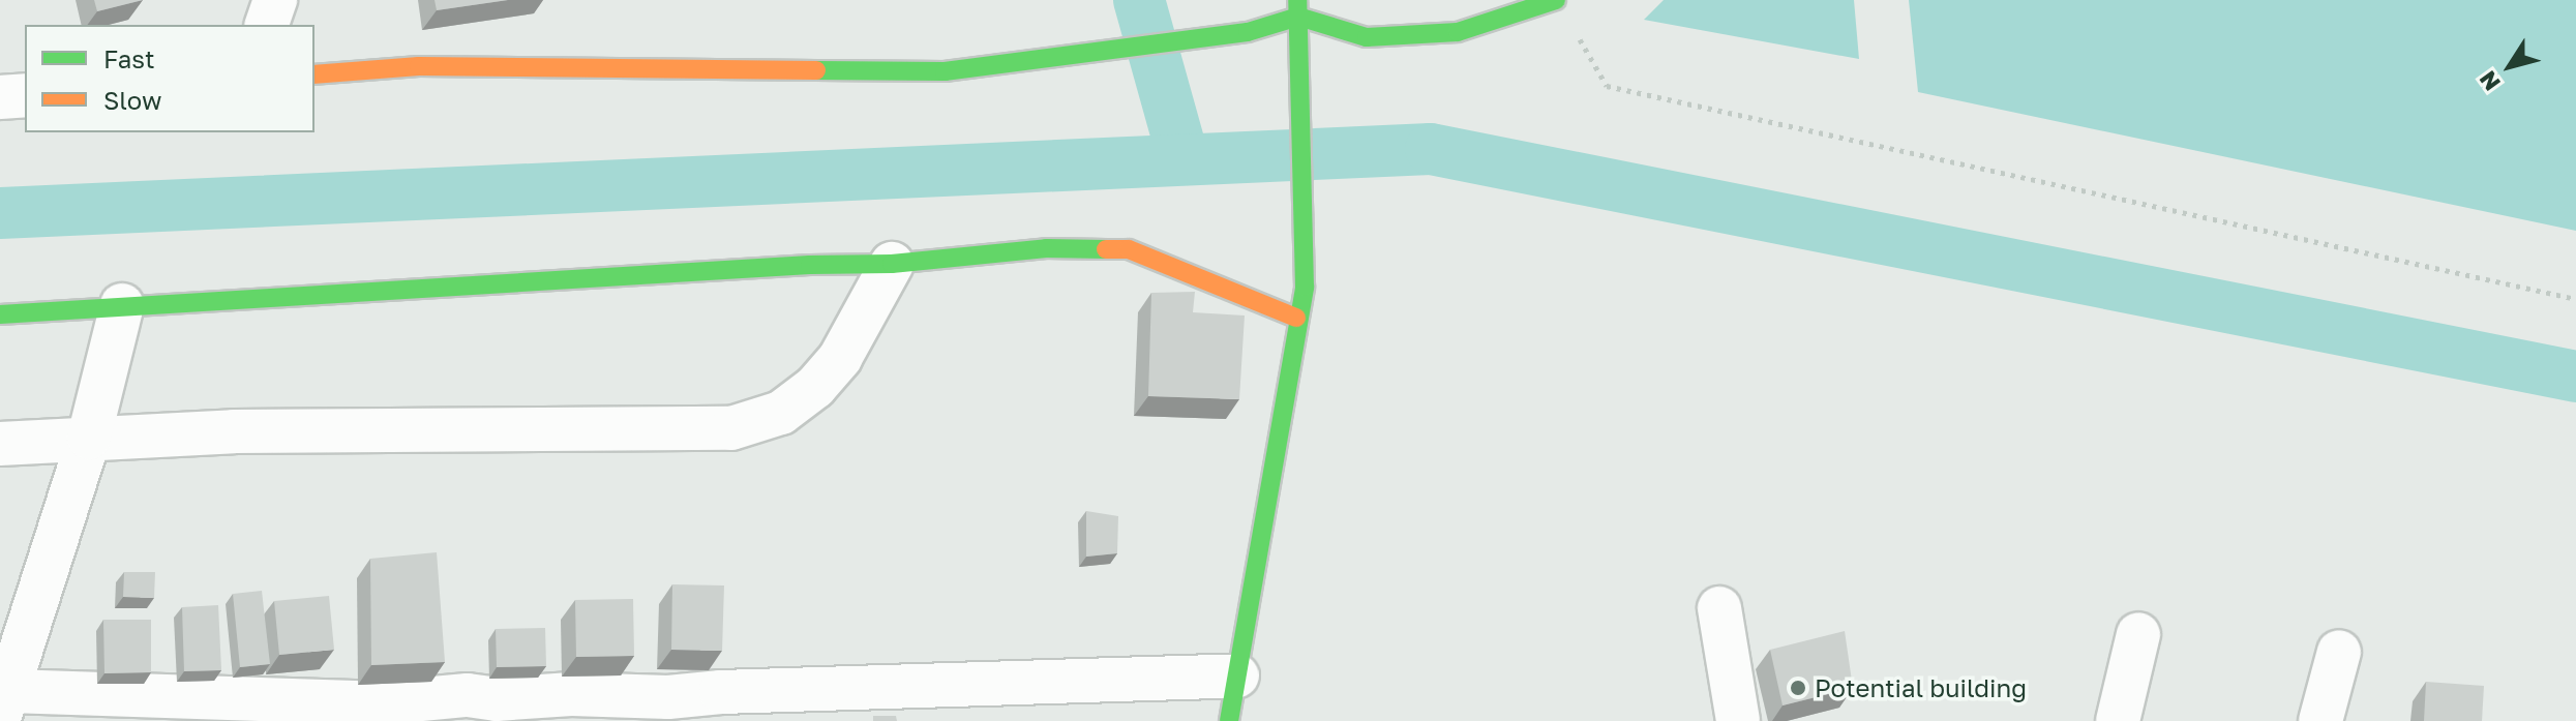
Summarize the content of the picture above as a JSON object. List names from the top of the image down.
{
  "places": ["Potential building"],
  "legend": ["Fast", "Slow"],
  "north": "bottom left"
}
